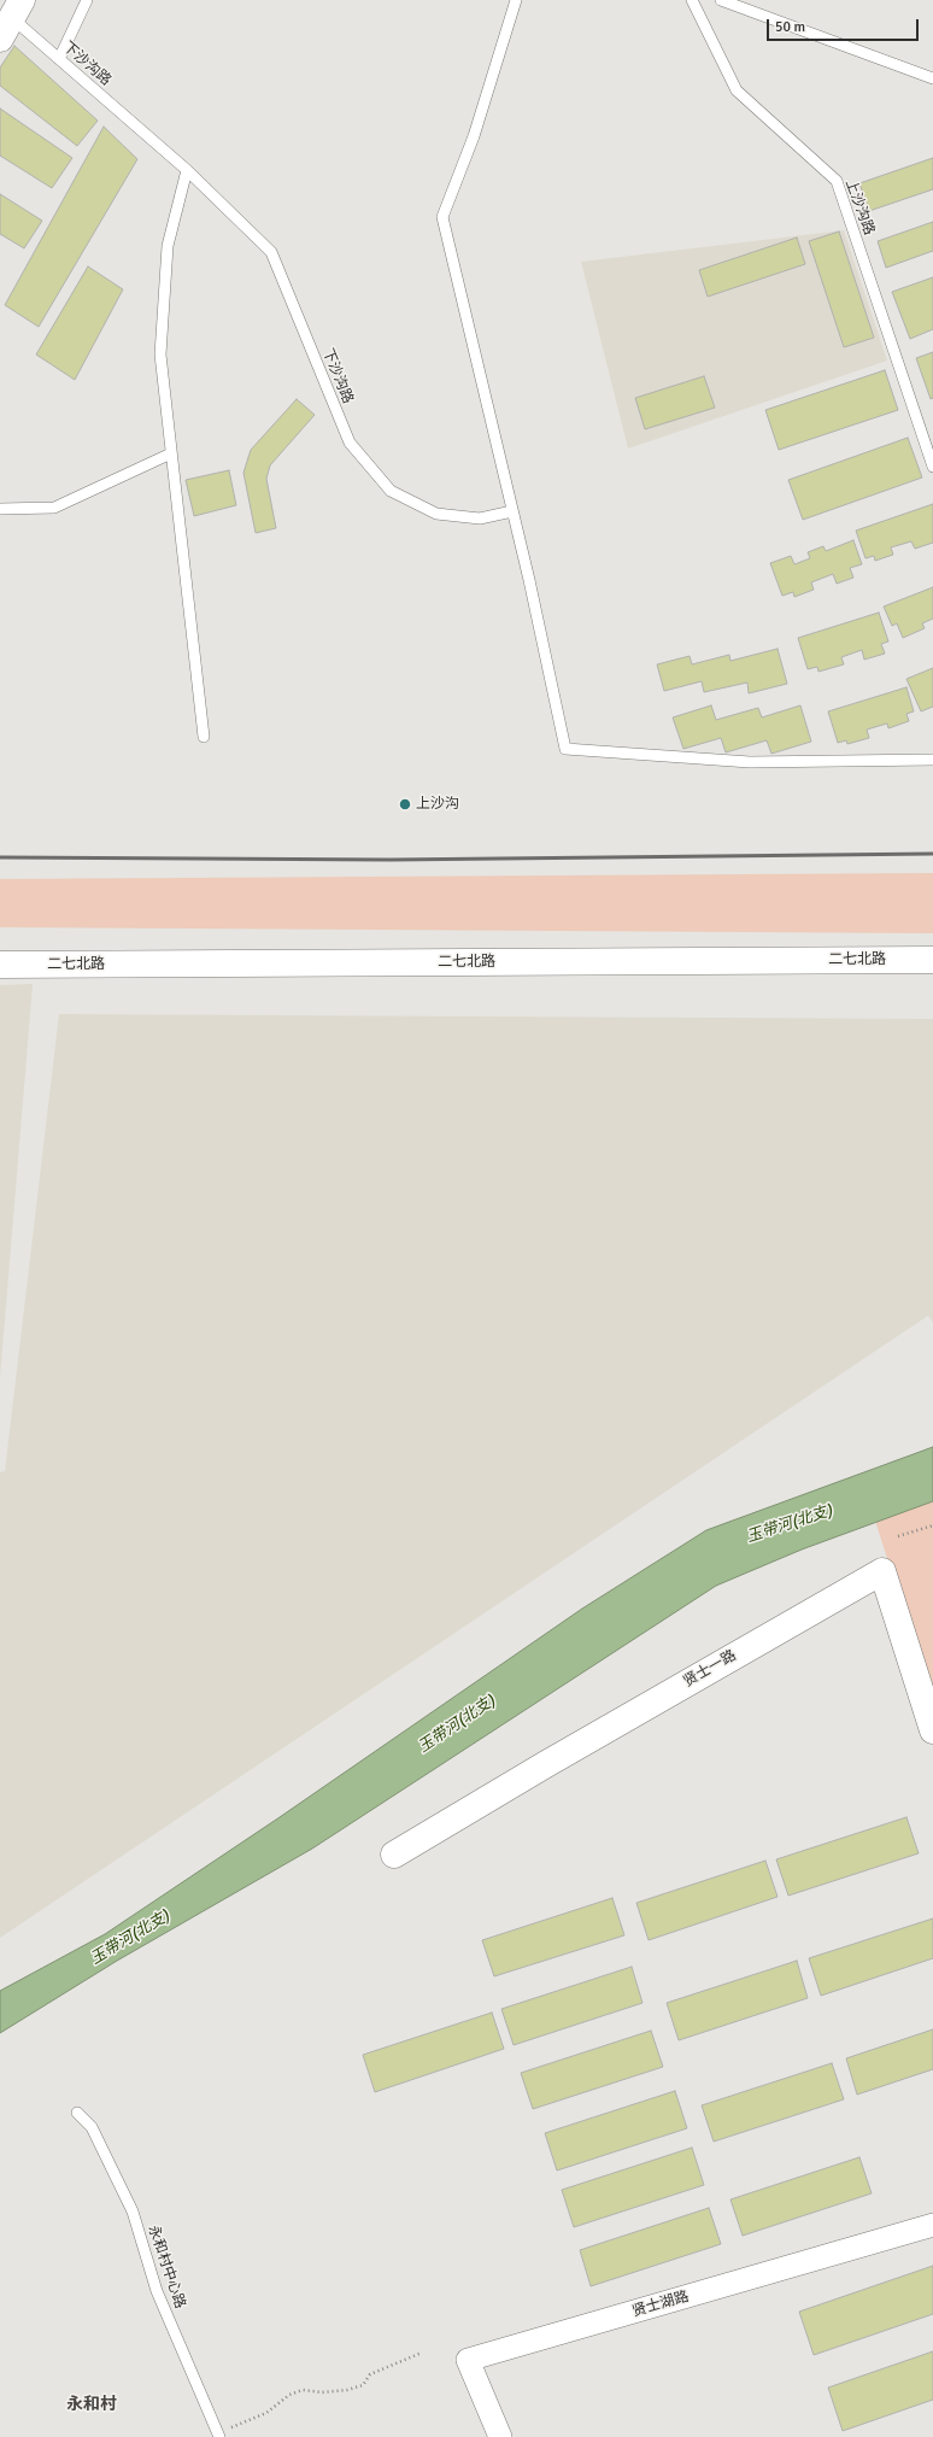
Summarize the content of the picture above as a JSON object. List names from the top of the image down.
{
  "streets": {
    "main road": ["二七北路", "贤士一路"],
    "street": ["贤士湖路"],
    "lane": ["下沙沟路", "上沙沟路", "永和村中心路"]
  },
  "districts": ["永和村"],
  "water": ["玉带河(北支)"],
  "places": ["上沙沟"],
  "scale_bar": "50 m"
}
